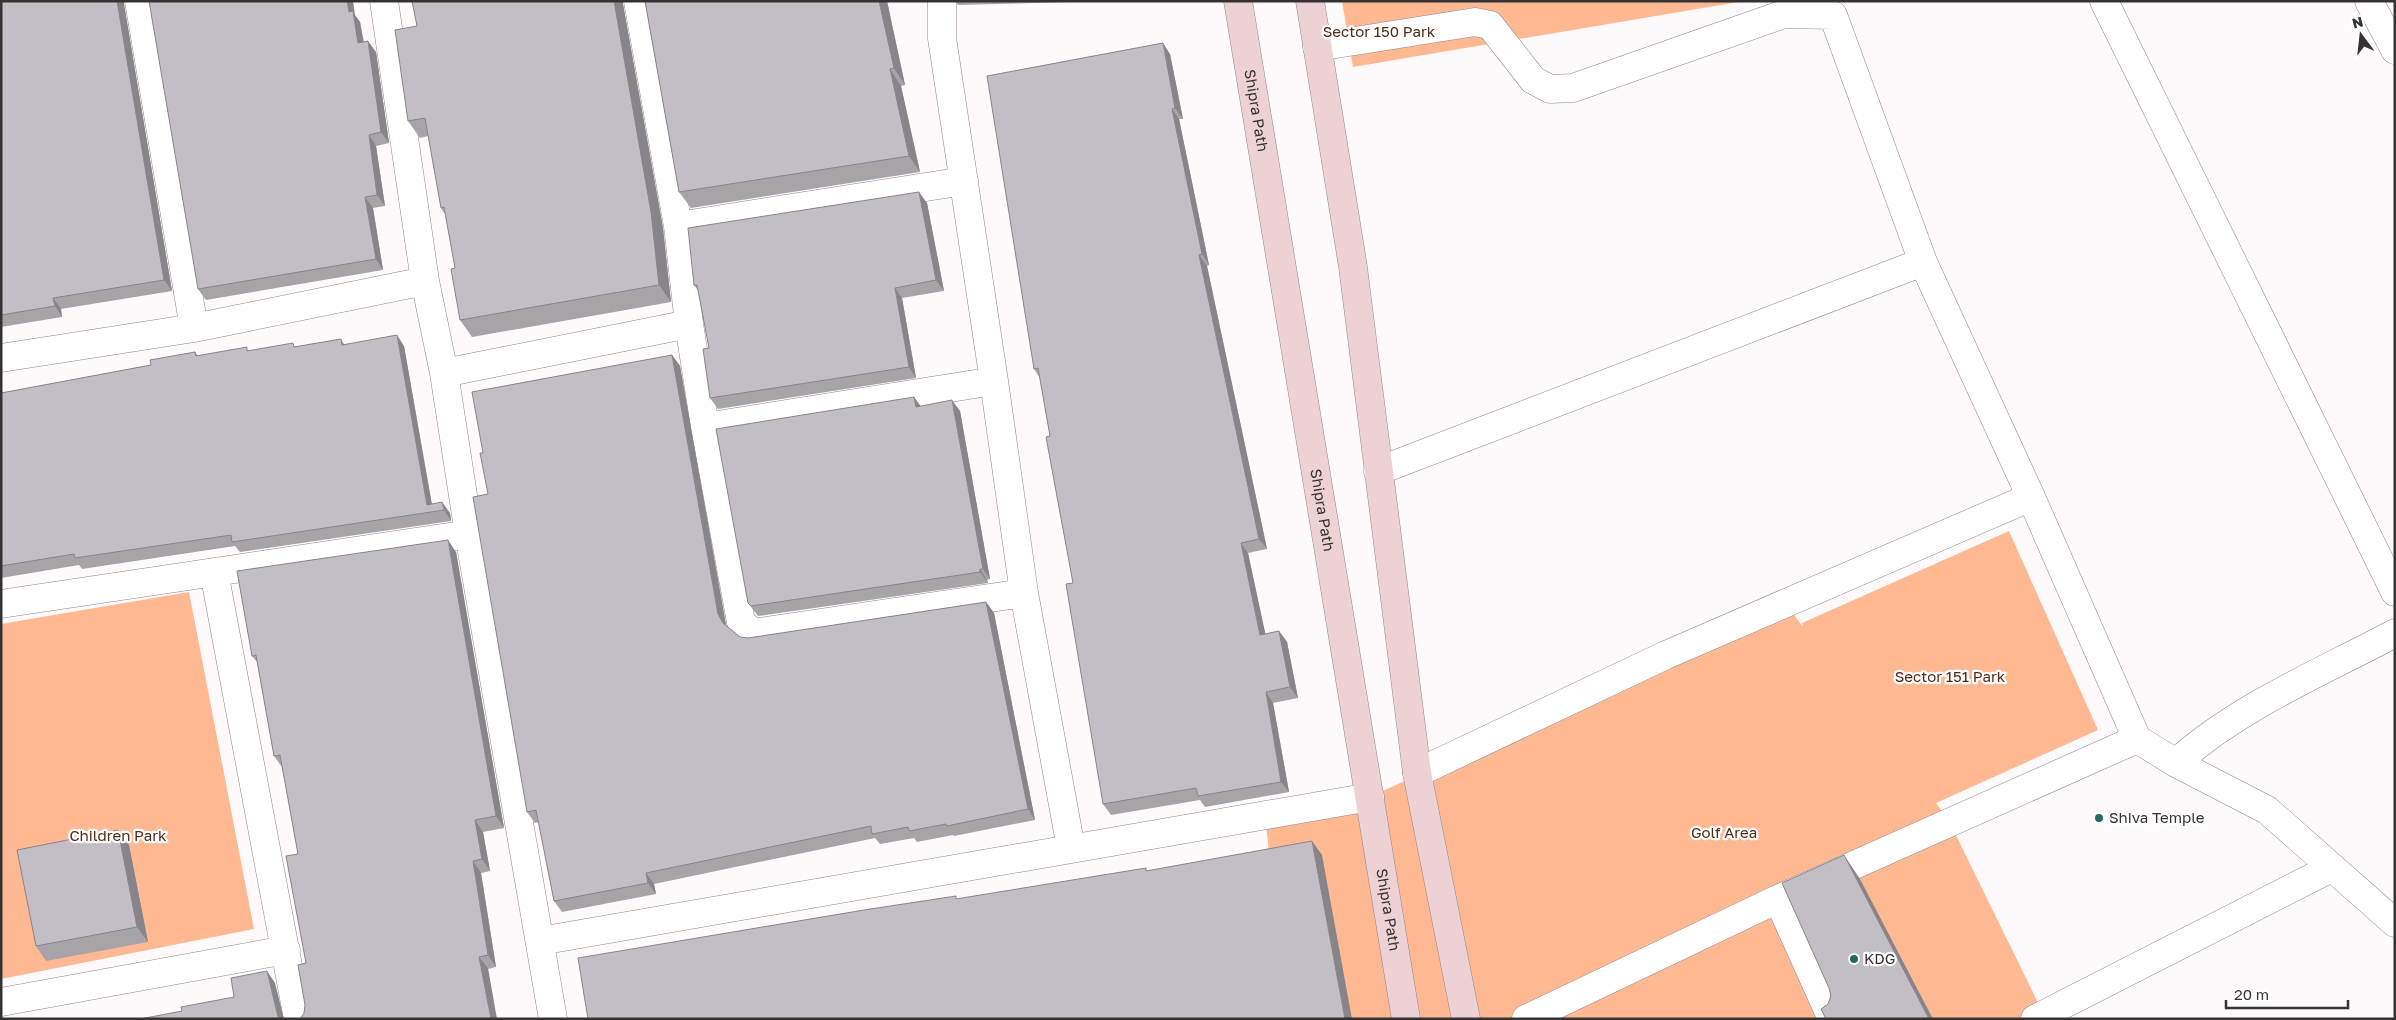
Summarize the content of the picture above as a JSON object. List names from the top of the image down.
{
  "streets": {
    "street": ["Shipra Path"]
  },
  "parks": [
    "Sector 150 Park",
    "Sector 151 Park",
    "Golf Area",
    "Children Park"
  ],
  "places": ["Shiva Temple", "KDG"],
  "scale_bar": "20 m",
  "north": "top"
}
